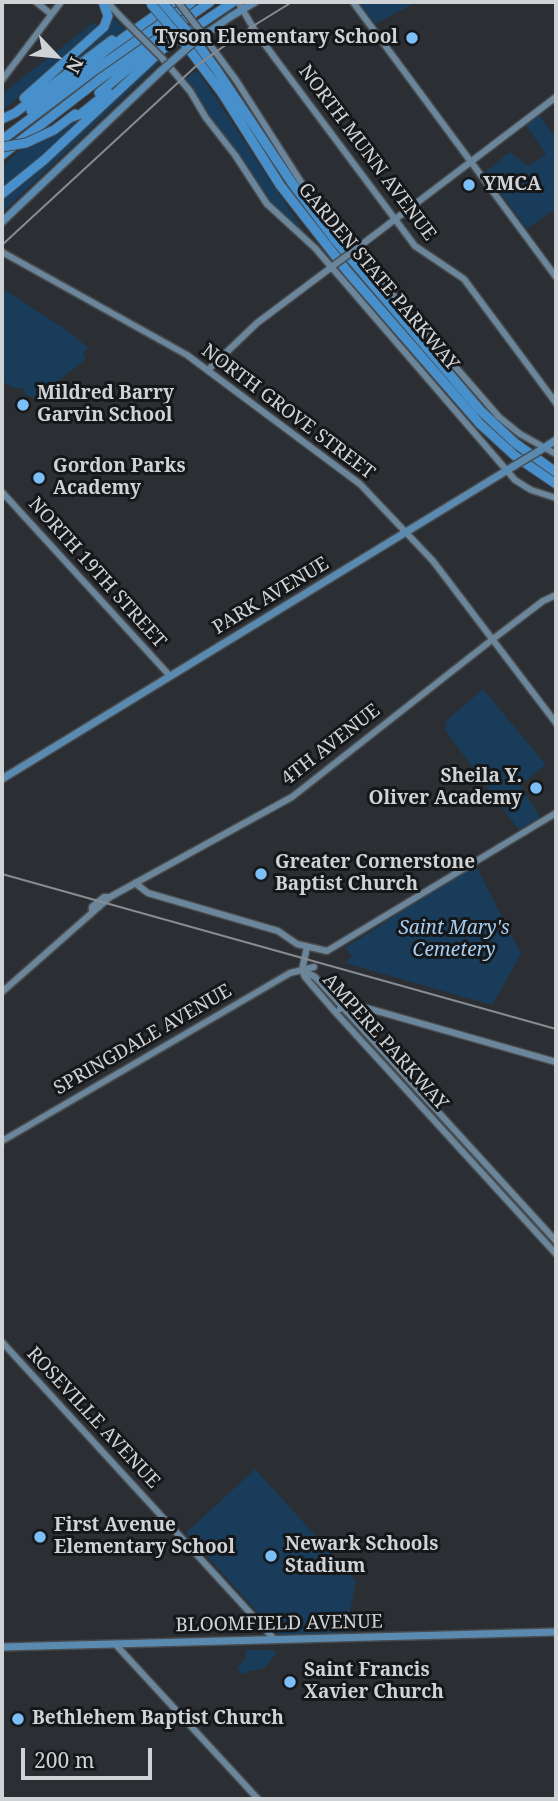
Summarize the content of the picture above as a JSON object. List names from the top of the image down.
{
  "streets": {
    "highway": ["GARDEN STATE PARKWAY"],
    "main road": ["PARK AVENUE", "BLOOMFIELD AVENUE"],
    "street": [
      "NORTH MUNN AVENUE",
      "NORTH GROVE STREET",
      "NORTH 19TH STREET",
      "4TH AVENUE",
      "SPRINGDALE AVENUE",
      "AMPERE PARKWAY",
      "ROSEVILLE AVENUE"
    ]
  },
  "crossings": [
    ["NORTH GROVE STREET", "PARK AVENUE"],
    ["NORTH GROVE STREET", "4TH AVENUE"],
    ["NORTH 19TH STREET", "PARK AVENUE"],
    ["SPRINGDALE AVENUE", "AMPERE PARKWAY"],
    ["ROSEVILLE AVENUE", "BLOOMFIELD AVENUE"]
  ],
  "parks": ["Saint Mary's Cemetery"],
  "places": [
    "Tyson Elementary School",
    "YMCA",
    "Mildred Barry Garvin School",
    "Gordon Parks Academy",
    "Sheila Y. Oliver Academy",
    "Greater Cornerstone Baptist Church",
    "First Avenue Elementary School",
    "Newark Schools Stadium",
    "Saint Francis Xavier Church",
    "Bethlehem Baptist Church"
  ],
  "scale_bar": "200 m",
  "north": "bottom right"
}
